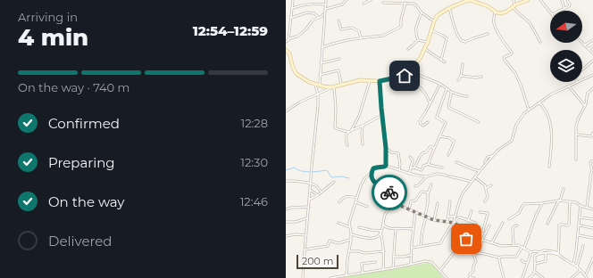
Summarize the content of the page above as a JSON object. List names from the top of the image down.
{
  "scale_bar": "200 m",
  "north": "left",
  "page": {
    "heading": ["4 min", "Arriving in", "12:54–12:59"],
    "bar": "On the way · 740 m",
    "list": [
      ["Confirmed", "12:28"],
      ["Preparing", "12:30"],
      ["On the way", "12:46"],
      "Delivered"
    ],
    "scale": "200 m"
  }
}
